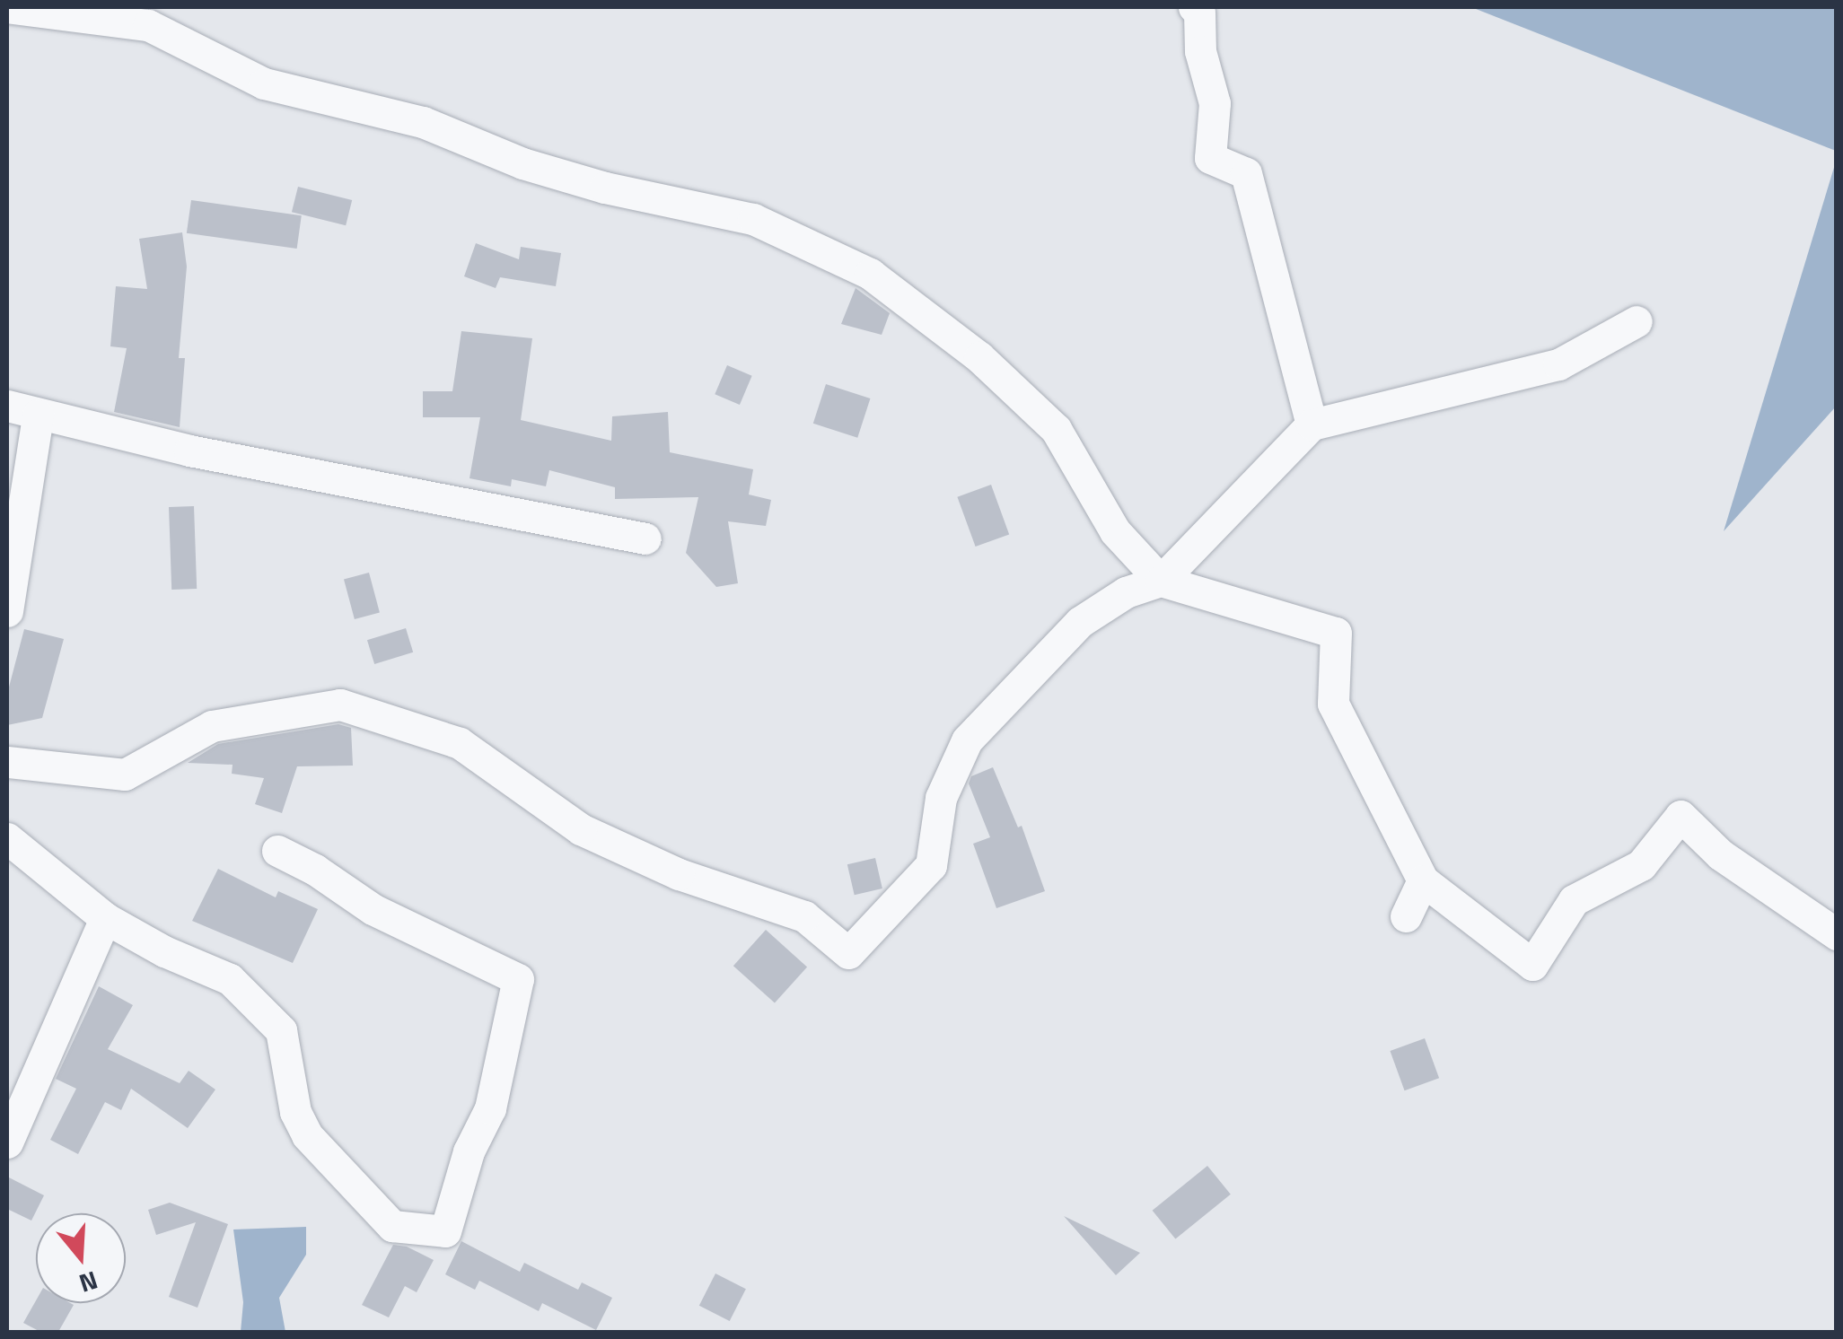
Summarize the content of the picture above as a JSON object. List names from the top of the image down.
{
  "north": "bottom"
}
